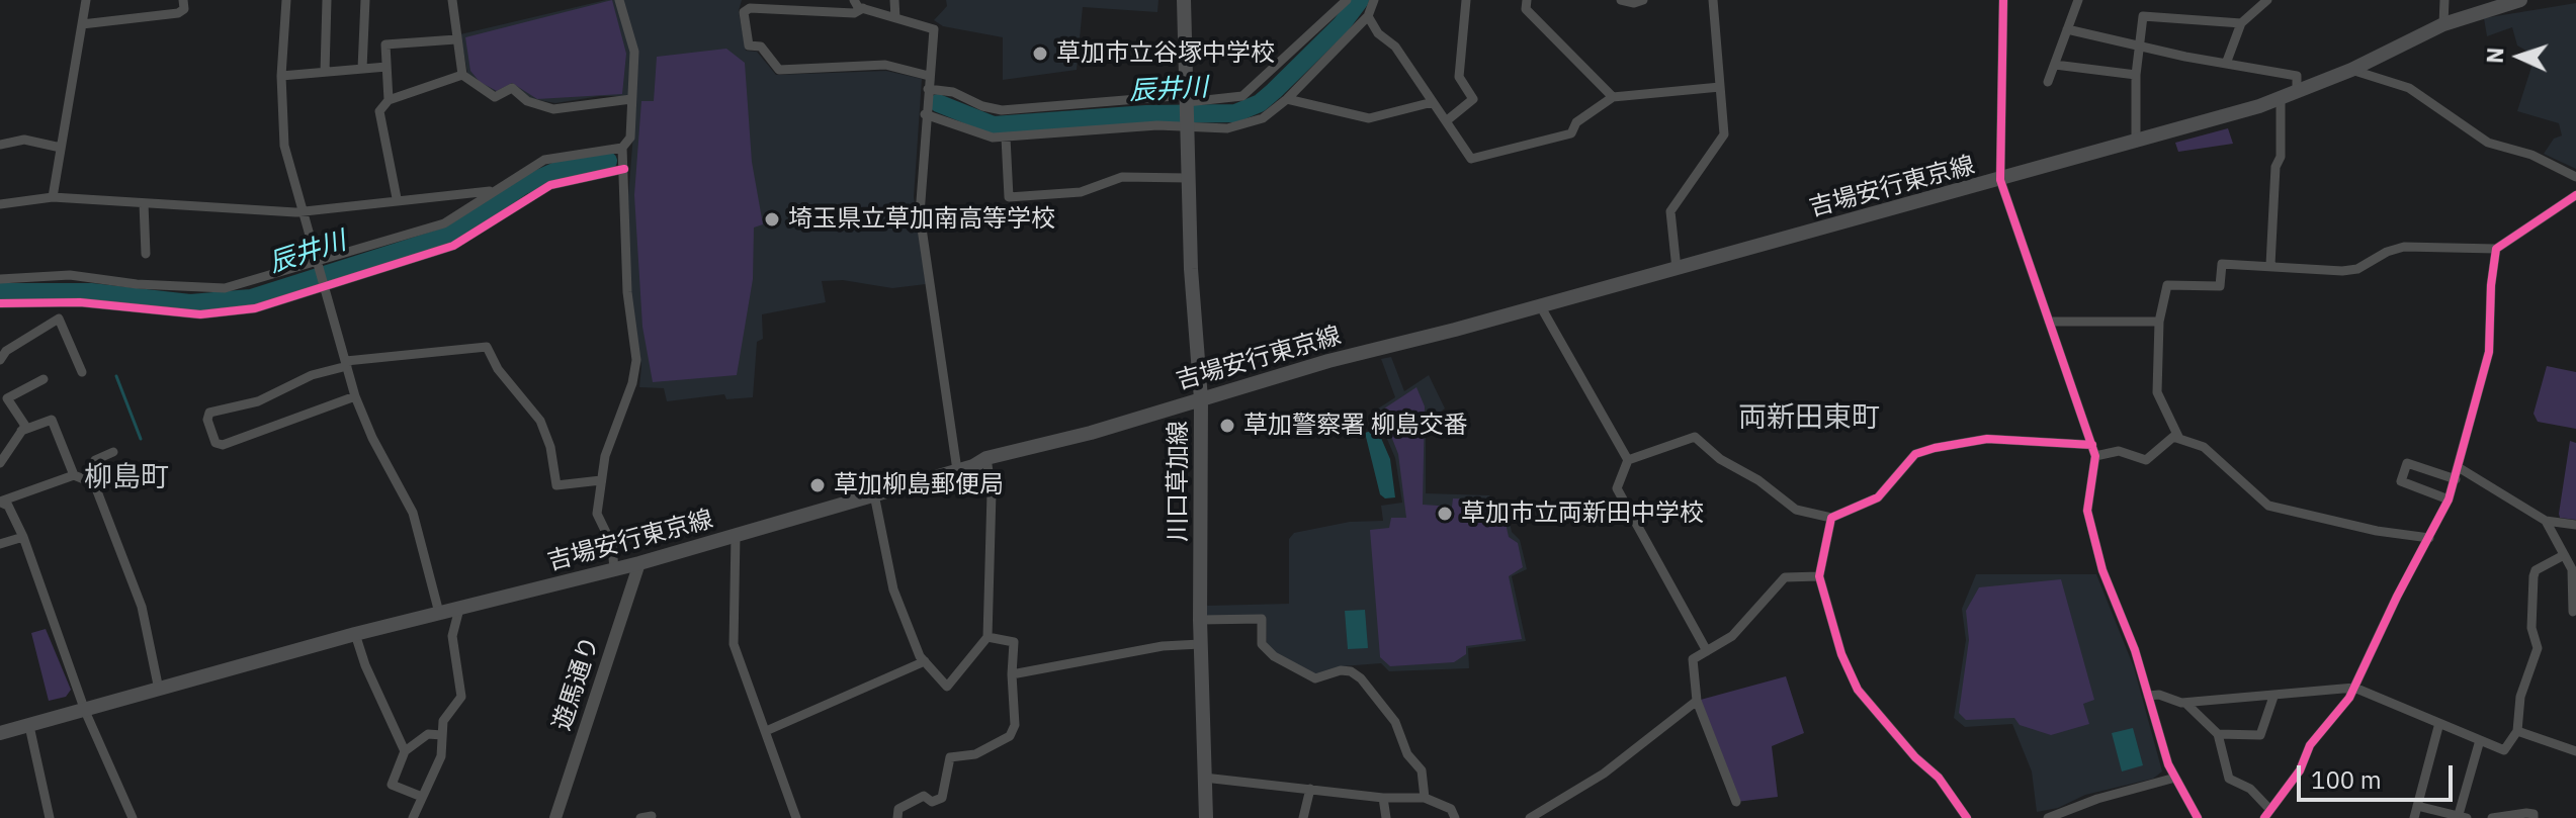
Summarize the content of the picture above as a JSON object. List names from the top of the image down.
{
  "streets": {
    "main road": ["吉場安行東京線", "川口草加線"],
    "street": ["遊馬通り"]
  },
  "crossings": [
    ["吉場安行東京線", "川口草加線"],
    ["吉場安行東京線", "遊馬通り"]
  ],
  "districts": ["両新田東町", "柳島町"],
  "water": ["辰井川"],
  "places": [
    "草加市立谷塚中学校",
    "埼玉県立草加南高等学校",
    "草加警察署 柳島交番",
    "草加柳島郵便局",
    "草加市立両新田中学校"
  ],
  "scale_bar": "100 m",
  "north": "left"
}
